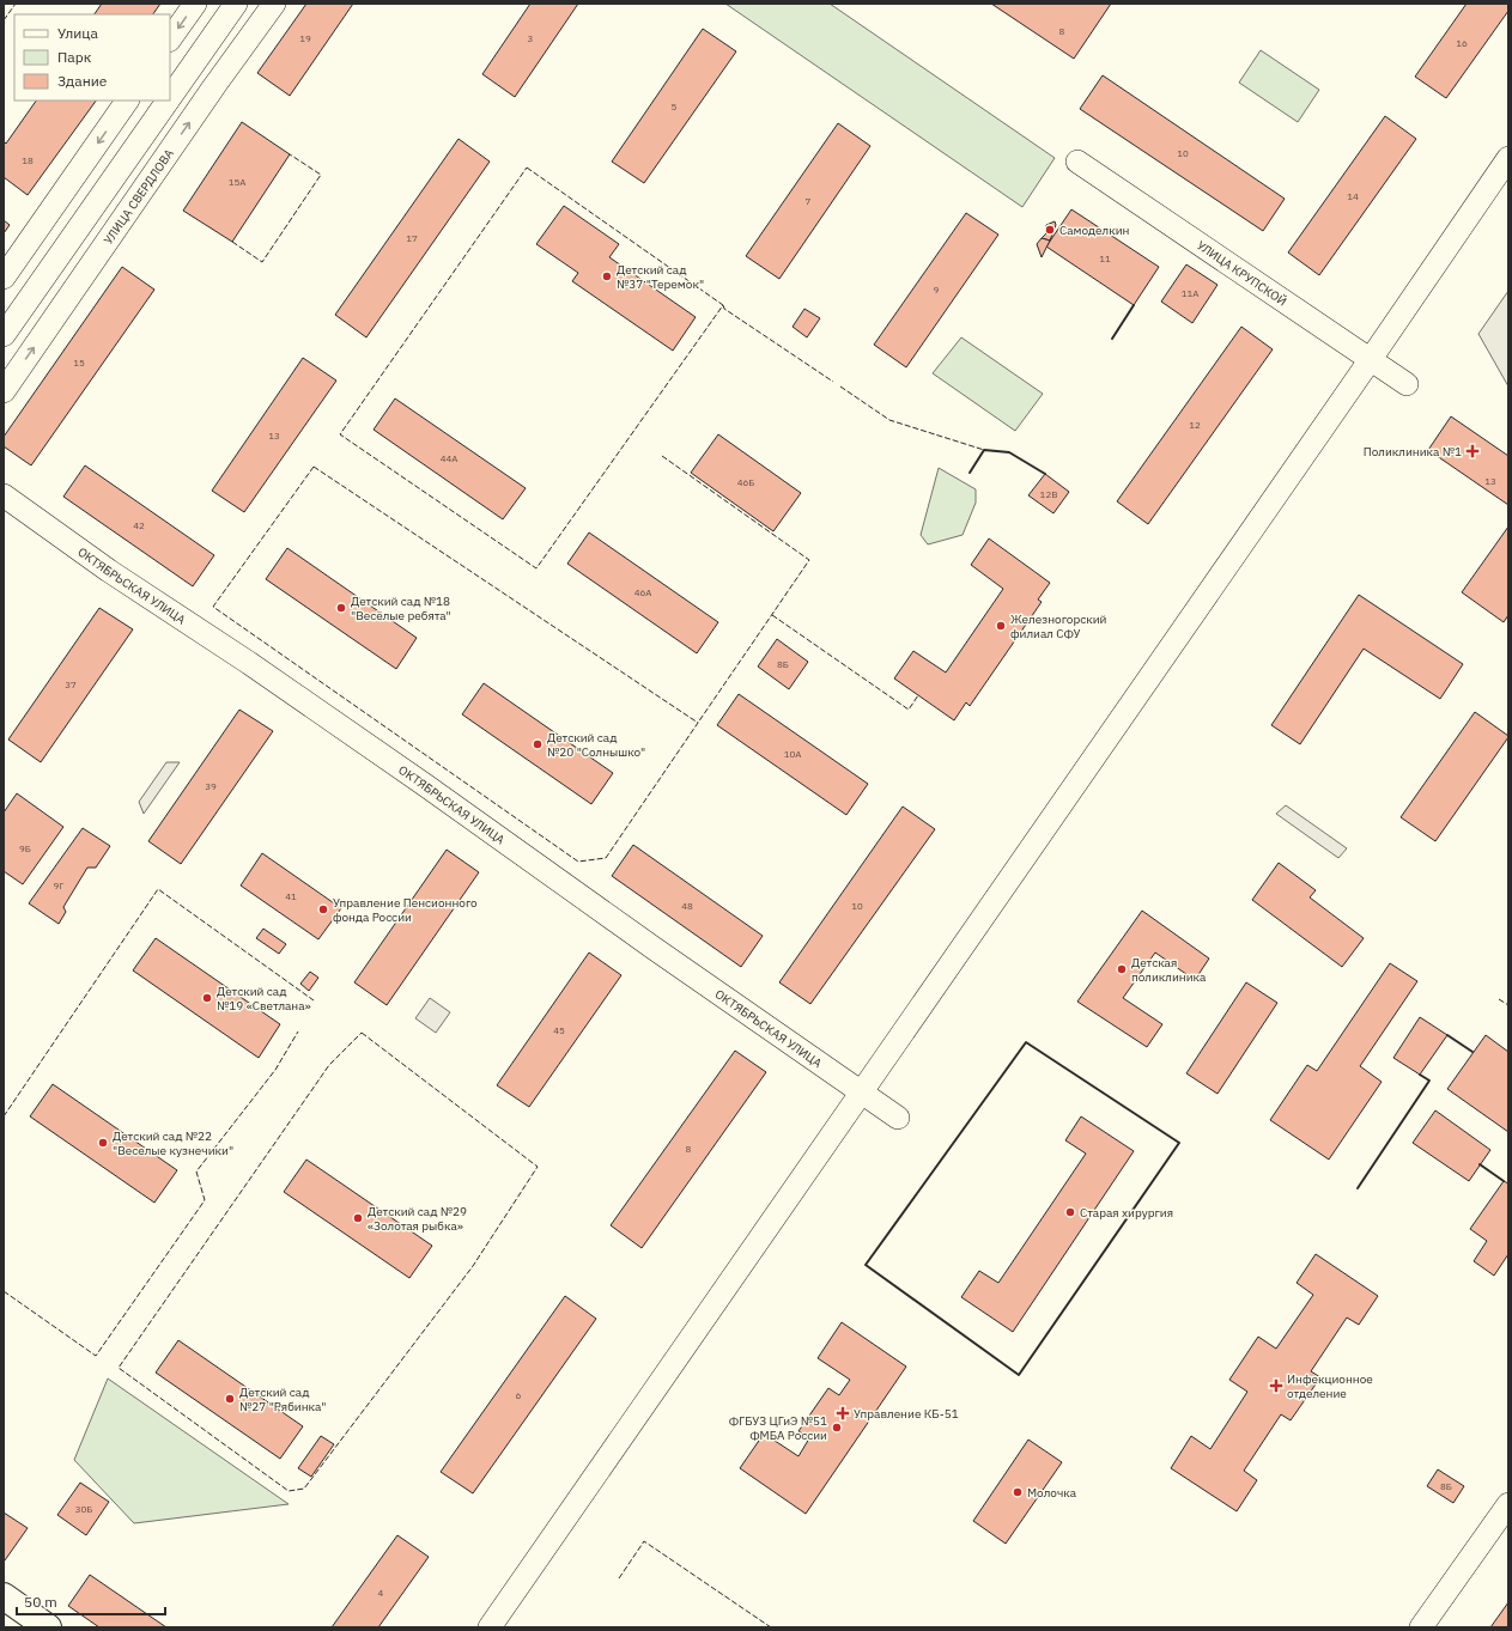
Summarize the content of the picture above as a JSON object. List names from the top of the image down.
{
  "streets": {
    "street": ["УЛИЦА СВЕРДЛОВА", "УЛИЦА КРУПСКОЙ", "ОКТЯБРЬСКАЯ УЛИЦА"]
  },
  "places": {
    "other": [
      "Самоделкин",
      "Детский сад №37 \"Теремок\"",
      "Детский сад №18 \"Весёлые ребята\"",
      "Железногорский филиал СФУ",
      "Детский сад №20 \"Солнышко\"",
      "Управление Пенсионного фонда России",
      "Детская поликлиника",
      "Детский сад №19 «Светлана»",
      "Детский сад №22 \"Веселые кузнечики\"",
      "Старая хирургия",
      "Детский сад №29 «Золотая рыбка»",
      "Детский сад №27 \"Рябинка\"",
      "ФГБУЗ ЦГиЭ №51 ФМБА России",
      "Молочка"
    ],
    "health": ["Поликлиника №1", "Инфекционное отделение", "Управление КБ-51"]
  },
  "house_numbers": [
    "8",
    "19",
    "3",
    "16",
    "5",
    "10",
    "18",
    "15А",
    "14",
    "7",
    "17",
    "11",
    "9",
    "11А",
    "15",
    "12",
    "13",
    "44А",
    "13",
    "46Б",
    "12В",
    "42",
    "46А",
    "8Б",
    "37",
    "10А",
    "39",
    "9Б",
    "9Г",
    "41",
    "48",
    "10",
    "45",
    "8",
    "6",
    "8Б",
    "30Б",
    "4"
  ],
  "legend": ["Улица", "Парк", "Здание"],
  "scale_bar": "50 m"
}
